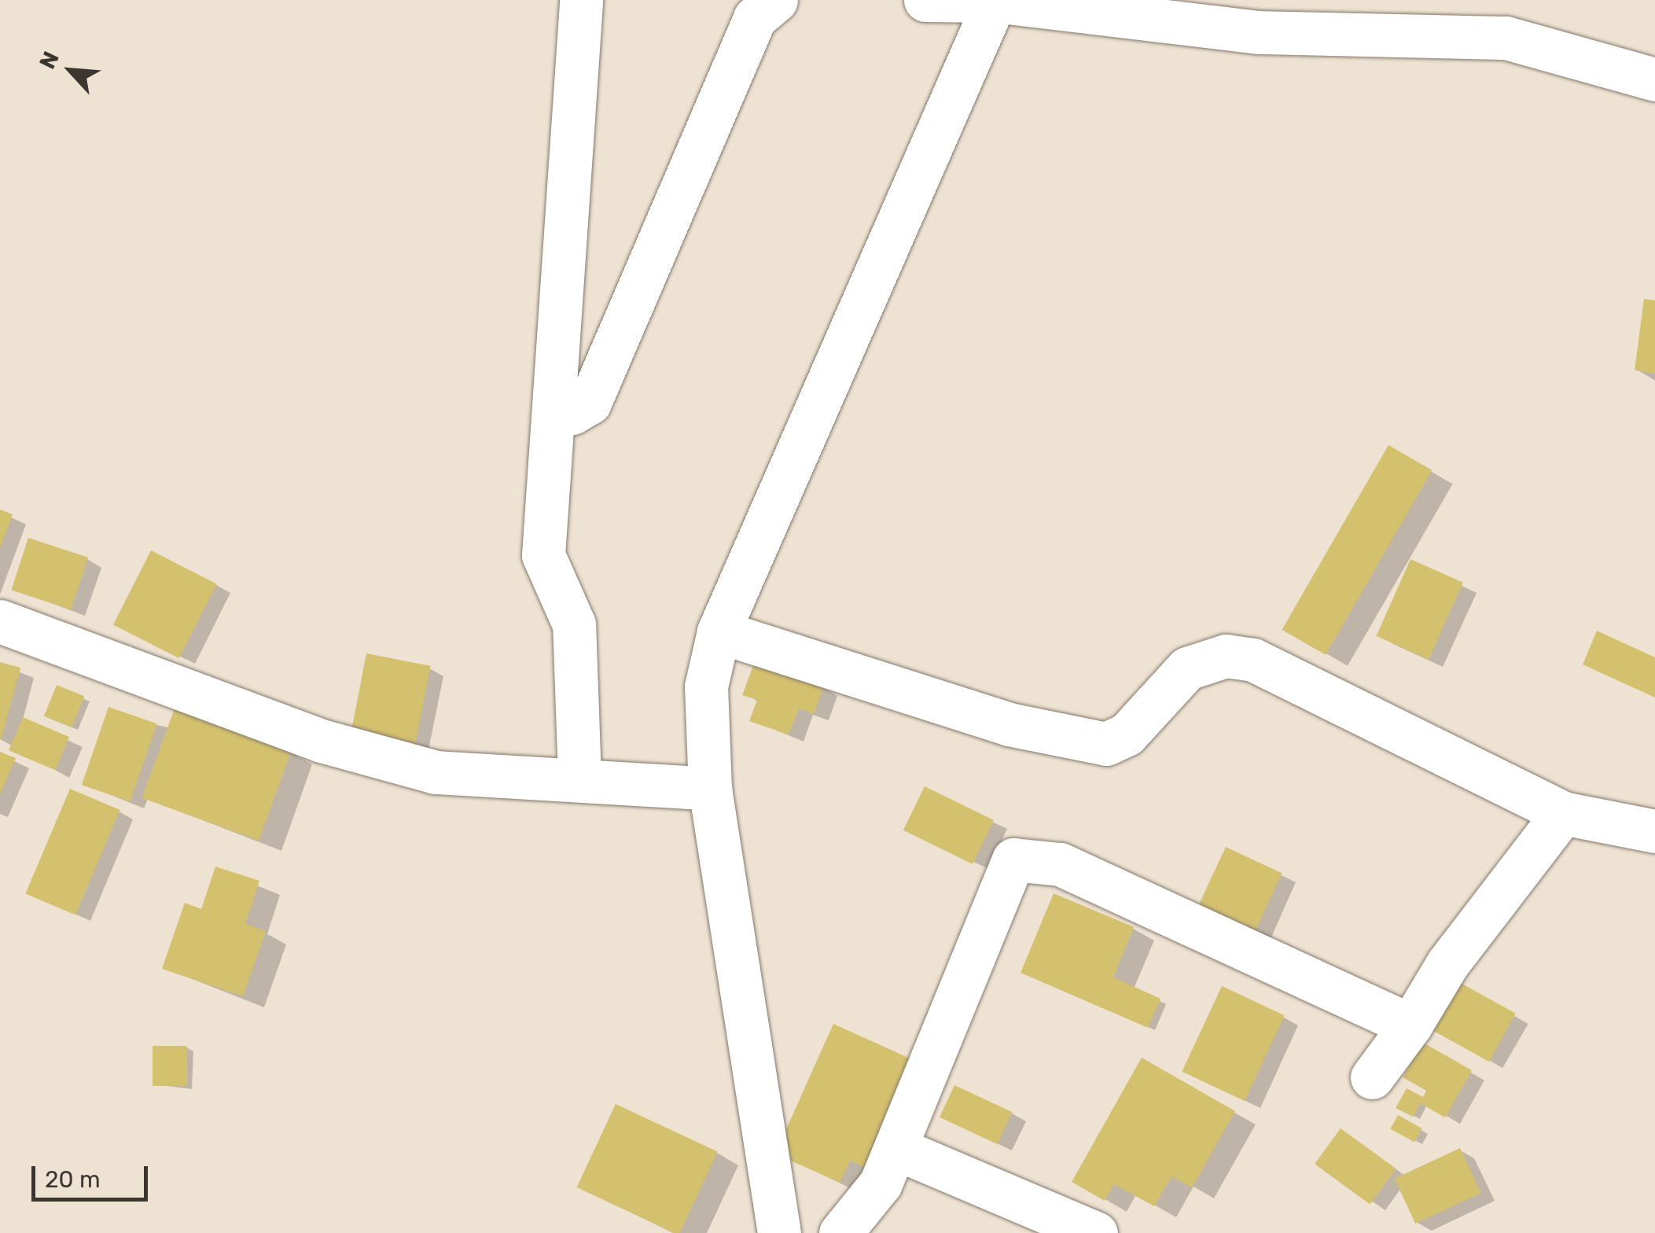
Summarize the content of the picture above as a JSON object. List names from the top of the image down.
{
  "scale_bar": "20 m",
  "north": "top left"
}
